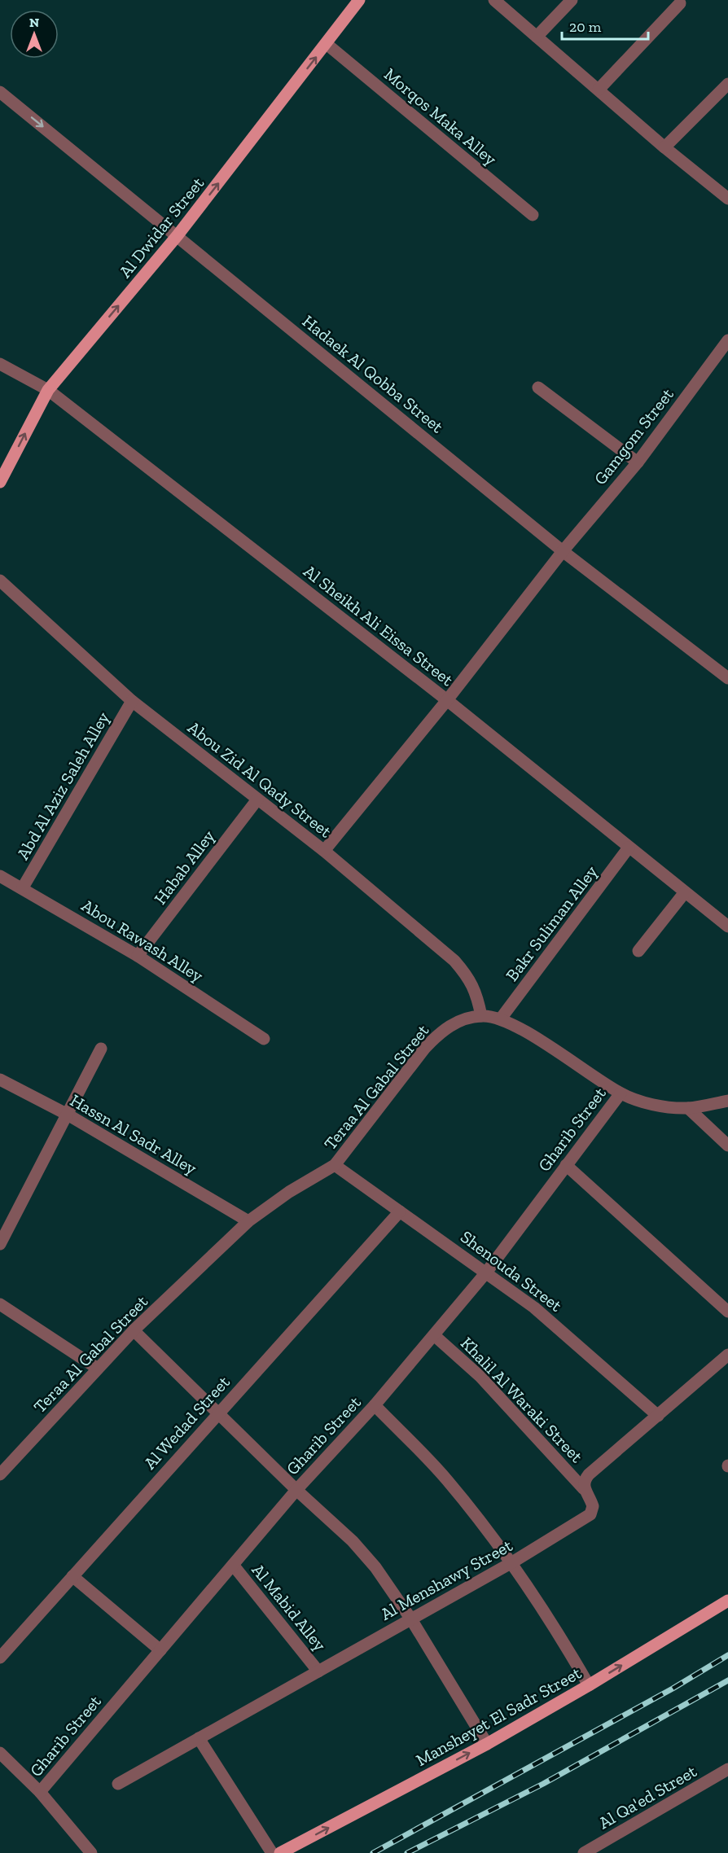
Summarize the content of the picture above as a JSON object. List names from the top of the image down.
{
  "streets": {
    "main road": ["Al Dwidar Street", "Mansheyet El Sadr Street"],
    "street": [
      "Morqos Maka Alley",
      "Hadaek Al Qobba Street",
      "Gamgom Street",
      "Al Sheikh Ali Eissa Street",
      "Abou Zid Al Qady Street",
      "Abd Al Aziz Saleh Alley",
      "Habab Alley",
      "Bakr Suliman Alley",
      "Abou Rawash Alley",
      "Teraa Al Gabal Street",
      "Gharib Street",
      "Hassn Al Sadr Alley",
      "Shenouda Street",
      "Khalil Al Waraki Street",
      "Al Wedad Street",
      "Al Menshawy Street",
      "Al Mabid Alley",
      "Al Qa'ed Street"
    ]
  },
  "crossings": [
    ["Morqos Maka Alley", "Al Dwidar Street"],
    ["Al Dwidar Street", "Hadaek Al Qobba Street"],
    ["Al Dwidar Street", "Al Sheikh Ali Eissa Street"],
    ["Hadaek Al Qobba Street", "Gamgom Street"],
    ["Gamgom Street", "Al Sheikh Ali Eissa Street"],
    ["Gamgom Street", "Abou Zid Al Qady Street"],
    ["Al Sheikh Ali Eissa Street", "Bakr Suliman Alley"],
    ["Abou Zid Al Qady Street", "Abd Al Aziz Saleh Alley"],
    ["Abou Zid Al Qady Street", "Habab Alley"],
    ["Abou Zid Al Qady Street", "Teraa Al Gabal Street"],
    ["Abd Al Aziz Saleh Alley", "Abou Rawash Alley"],
    ["Habab Alley", "Abou Rawash Alley"],
    ["Bakr Suliman Alley", "Teraa Al Gabal Street"],
    ["Teraa Al Gabal Street", "Gharib Street"],
    ["Teraa Al Gabal Street", "Hassn Al Sadr Alley"],
    ["Teraa Al Gabal Street", "Shenouda Street"],
    ["Gharib Street", "Shenouda Street"],
    ["Gharib Street", "Khalil Al Waraki Street"],
    ["Gharib Street", "Al Mabid Alley"],
    ["Shenouda Street", "Al Wedad Street"],
    ["Khalil Al Waraki Street", "Al Menshawy Street"],
    ["Al Menshawy Street", "Al Mabid Alley"]
  ],
  "one_way": ["Al Dwidar Street", "Mansheyet El Sadr Street"],
  "scale_bar": "20 m",
  "north": "top"
}
